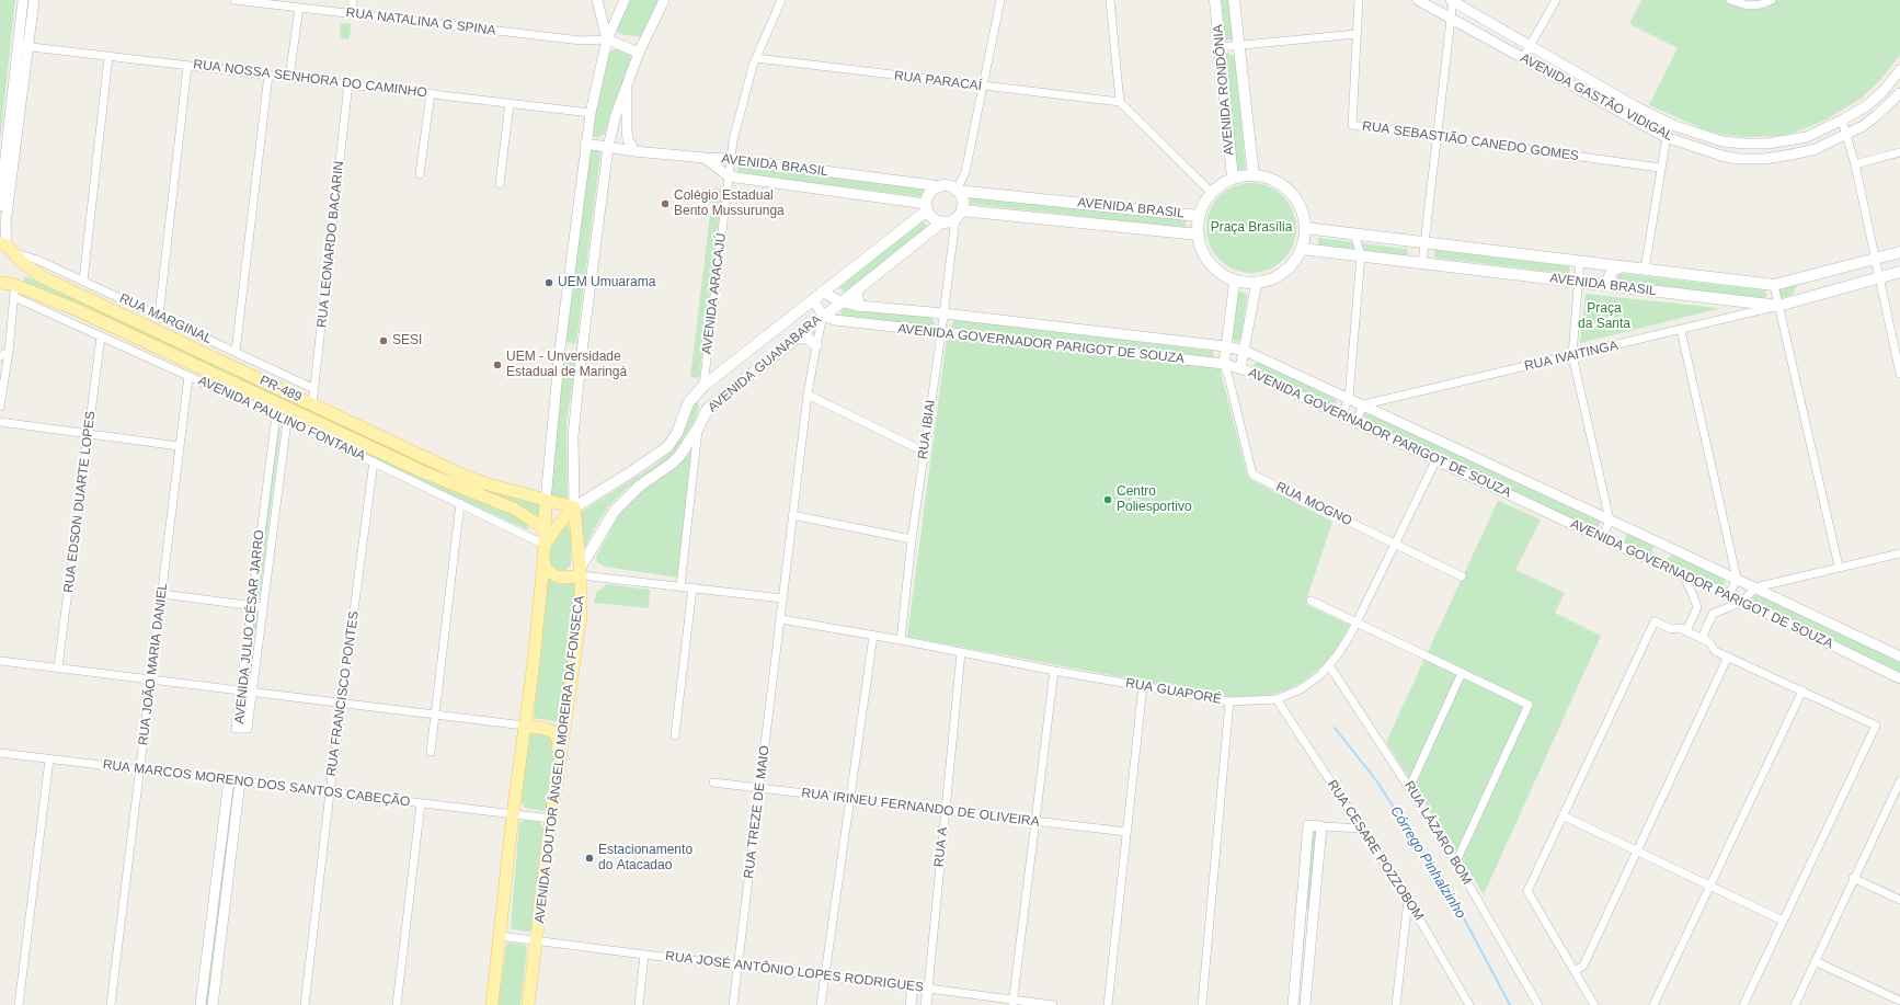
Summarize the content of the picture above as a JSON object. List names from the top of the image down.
{
  "streets": {
    "main road": [
      "AVENIDA RONDÔNIA",
      "AVENIDA BRASIL",
      "AVENIDA GUANABARA",
      "PR-489",
      "AVENIDA DOUTOR ÂNGELO MOREIRA DA FONSECA"
    ],
    "street": [
      "RUA NATALINA G SPINA",
      "RUA NOSSA SENHORA DO CAMINHO",
      "RUA PARACAÍ",
      "AVENIDA GASTÃO VIDIGAL",
      "RUA SEBASTIÃO CANEDO GOMES",
      "RUA LEONARDO BACARIN",
      "AVENIDA ARACAJÚ",
      "RUA MARGINAL",
      "AVENIDA GOVERNADOR PARIGOT DE SOUZA",
      "RUA IVAITINGA",
      "AVENIDA PAULINO FONTANA",
      "RUA IBIAI",
      "RUA EDSON DUARTE LOPES",
      "RUA MOGNO",
      "AVENIDA JULIO CÉSAR JARRO",
      "RUA JOÃO MARIA DANIEL",
      "RUA GUAPORÉ",
      "RUA FRANCISCO PONTES",
      "RUA MARCOS MORENO DOS SANTOS CABEÇÃO",
      "RUA IRINEU FERNANDO DE OLIVEIRA",
      "RUA TREZE DE MAIO",
      "RUA LÁZARO BOM",
      "RUA A",
      "RUA CESARE POZZOBOM",
      "RUA JOSÉ ANTÔNIO LOPES RODRIGUES"
    ]
  },
  "crossings": [
    ["RUA NOSSA SENHORA DO CAMINHO", "RUA LEONARDO BACARIN"],
    ["RUA PARACAÍ", "AVENIDA ARACAJÚ"],
    ["AVENIDA RONDÔNIA", "AVENIDA BRASIL"],
    ["AVENIDA BRASIL", "AVENIDA ARACAJÚ"],
    ["AVENIDA BRASIL", "RUA IVAITINGA"],
    ["AVENIDA BRASIL", "AVENIDA GUANABARA"],
    ["AVENIDA BRASIL", "RUA IBIAI"],
    ["RUA LEONARDO BACARIN", "RUA MARGINAL"],
    ["RUA LEONARDO BACARIN", "PR-489"],
    ["AVENIDA ARACAJÚ", "AVENIDA GUANABARA"],
    ["RUA MARGINAL", "PR-489"],
    ["AVENIDA GOVERNADOR PARIGOT DE SOUZA", "RUA IVAITINGA"],
    ["AVENIDA GOVERNADOR PARIGOT DE SOUZA", "AVENIDA GUANABARA"],
    ["AVENIDA GOVERNADOR PARIGOT DE SOUZA", "RUA IBIAI"],
    ["AVENIDA GOVERNADOR PARIGOT DE SOUZA", "RUA MOGNO"],
    ["AVENIDA GOVERNADOR PARIGOT DE SOUZA", "RUA GUAPORÉ"],
    ["AVENIDA GOVERNADOR PARIGOT DE SOUZA", "RUA TREZE DE MAIO"],
    ["AVENIDA GUANABARA", "PR-489"],
    ["AVENIDA GUANABARA", "RUA IBIAI"],
    ["AVENIDA GUANABARA", "AVENIDA DOUTOR ÂNGELO MOREIRA DA FONSECA"],
    ["AVENIDA GUANABARA", "RUA TREZE DE MAIO"],
    ["PR-489", "AVENIDA DOUTOR ÂNGELO MOREIRA DA FONSECA"],
    ["AVENIDA PAULINO FONTANA", "RUA EDSON DUARTE LOPES"],
    ["AVENIDA PAULINO FONTANA", "AVENIDA JULIO CÉSAR JARRO"],
    ["AVENIDA PAULINO FONTANA", "RUA JOÃO MARIA DANIEL"],
    ["AVENIDA PAULINO FONTANA", "RUA FRANCISCO PONTES"],
    ["RUA IBIAI", "RUA GUAPORÉ"],
    ["RUA MOGNO", "RUA GUAPORÉ"],
    ["RUA JOÃO MARIA DANIEL", "RUA MARCOS MORENO DOS SANTOS CABEÇÃO"],
    ["RUA GUAPORÉ", "RUA TREZE DE MAIO"],
    ["RUA GUAPORÉ", "RUA LÁZARO BOM"],
    ["RUA GUAPORÉ", "RUA A"],
    ["RUA GUAPORÉ", "RUA CESARE POZZOBOM"],
    ["RUA FRANCISCO PONTES", "RUA MARCOS MORENO DOS SANTOS CABEÇÃO"],
    ["AVENIDA DOUTOR ÂNGELO MOREIRA DA FONSECA", "RUA MARCOS MORENO DOS SANTOS CABEÇÃO"],
    ["AVENIDA DOUTOR ÂNGELO MOREIRA DA FONSECA", "RUA JOSÉ ANTÔNIO LOPES RODRIGUES"],
    ["RUA IRINEU FERNANDO DE OLIVEIRA", "RUA TREZE DE MAIO"],
    ["RUA IRINEU FERNANDO DE OLIVEIRA", "RUA A"],
    ["RUA TREZE DE MAIO", "RUA JOSÉ ANTÔNIO LOPES RODRIGUES"],
    ["RUA A", "RUA JOSÉ ANTÔNIO LOPES RODRIGUES"]
  ],
  "water": ["Córrego Pinhalzinho"],
  "parks": ["Praça Brasília", "Praça da Santa"],
  "places": [
    "Colégio Estadual Bento Mussurunga",
    "UEM Umuarama",
    "SESI",
    "UEM - Unversidade Estadual de Maringá",
    "Centro Poliesportivo",
    "Estacionamento do Atacadao"
  ]
}
